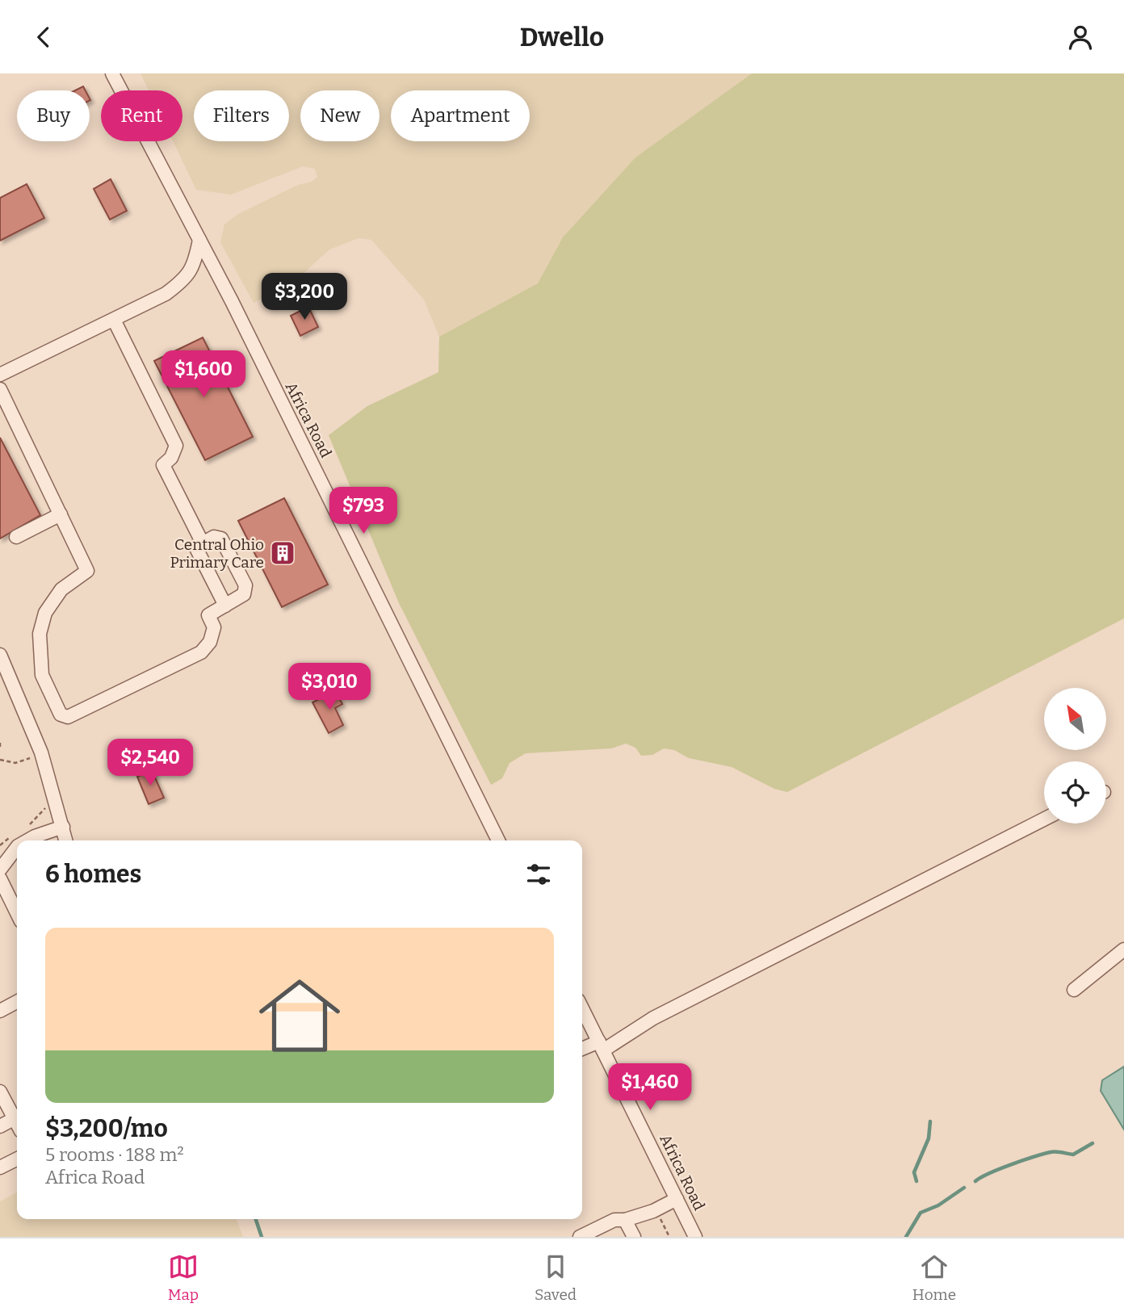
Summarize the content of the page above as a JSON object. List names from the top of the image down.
{
  "streets": {
    "street": ["Africa Road"]
  },
  "places": {
    "building": ["Central Ohio Primary Care"]
  },
  "north": "top left",
  "page": {
    "header": "Dwello",
    "chip": [
      "Buy",
      "Rent",
      "Filters",
      "New",
      "Apartment"
    ],
    "price": [
      "$3,200",
      "$1,600",
      "$793",
      "$3,010",
      "$2,540",
      "$1,460"
    ],
    "heading": "6 homes",
    "list": [
      {
        "name": "$3,200/mo",
        "note": "5 rooms · 188 m² · Africa Road"
      }
    ],
    "tabs": ["Map", "Saved", "Home"]
  }
}
